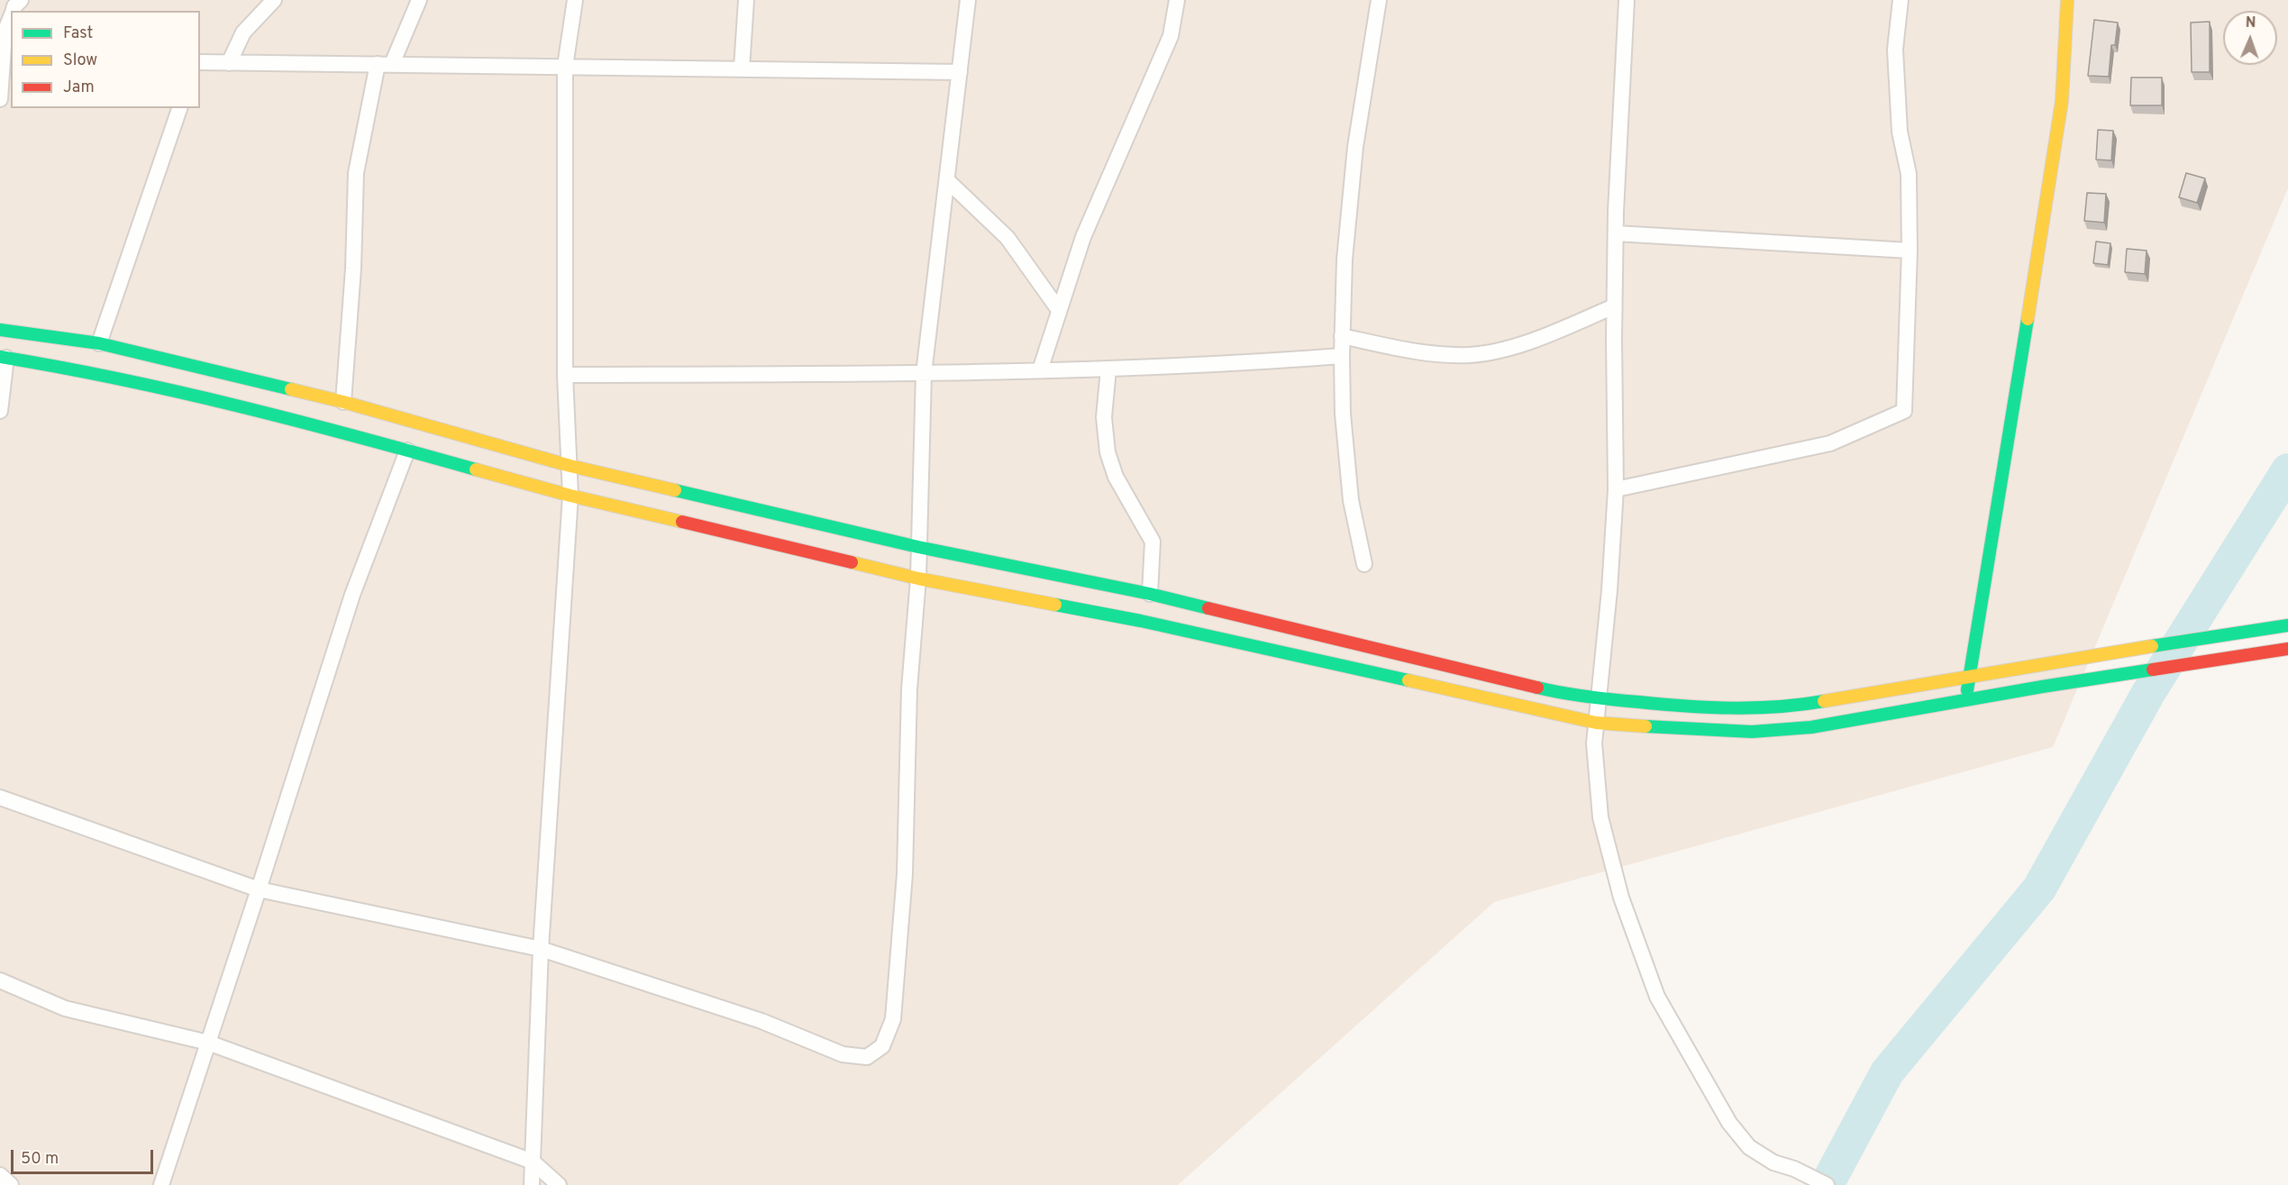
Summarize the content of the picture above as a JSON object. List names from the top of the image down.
{
  "legend": ["Fast", "Slow", "Jam"],
  "scale_bar": "50 m",
  "north": "top"
}
